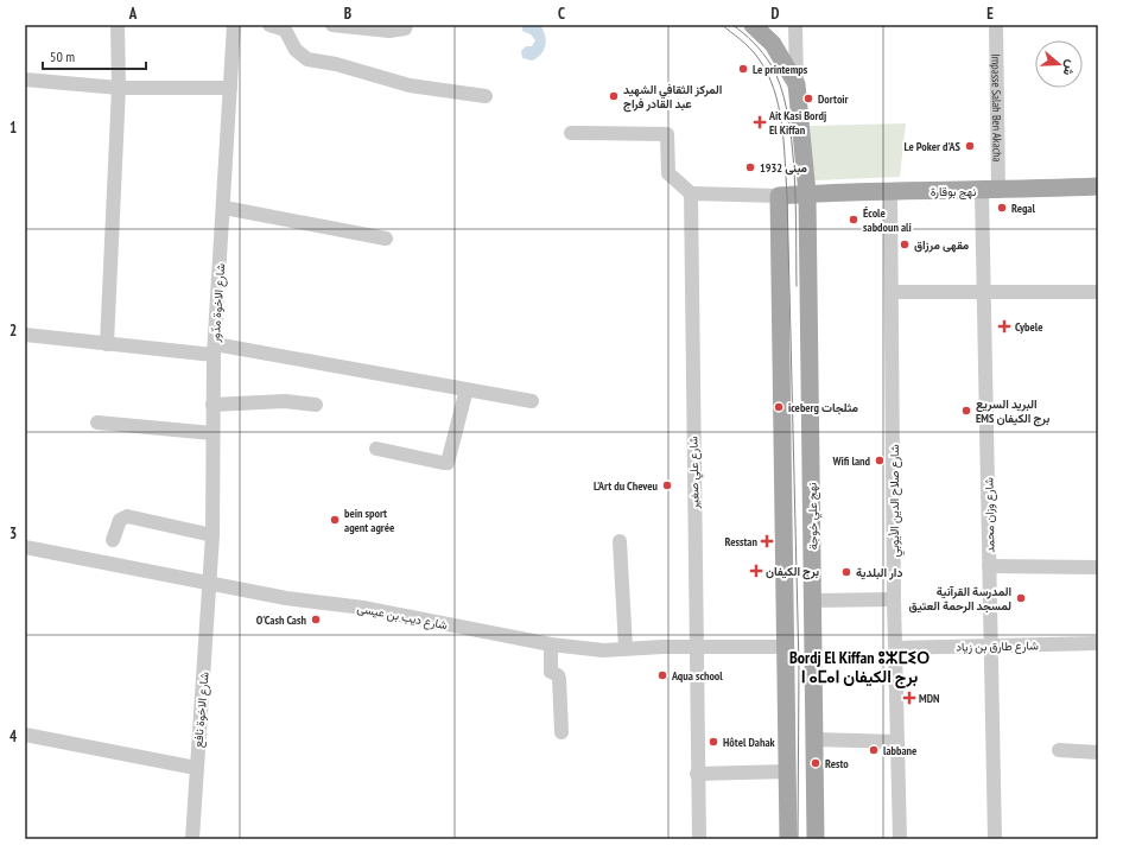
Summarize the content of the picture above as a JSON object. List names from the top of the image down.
{
  "streets": {
    "main road": ["نهج بوقارة", "نهج علي خوجة"],
    "street": [
      "Impasse Salah Ben Akacha",
      "شارع الاخوة مدّور",
      "شارع علي صغير",
      "شارع صلاح الدين الأيوبي",
      "شارع وزان محمد",
      "شارع ديب بن عيسى",
      "شارع طارق بن زياد",
      "شارع الاخوة نافع"
    ]
  },
  "crossings": [
    ["Impasse Salah Ben Akacha", "نهج بوقارة"],
    ["Impasse Salah Ben Akacha", "شارع وزان محمد"],
    ["نهج بوقارة", "شارع صلاح الدين الأيوبي"],
    ["نهج بوقارة", "شارع وزان محمد"],
    ["نهج بوقارة", "نهج علي خوجة"],
    ["شارع الاخوة مدّور", "شارع ديب بن عيسى"],
    ["شارع الاخوة مدّور", "شارع الاخوة نافع"],
    ["شارع علي صغير", "شارع ديب بن عيسى"],
    ["شارع صلاح الدين الأيوبي", "شارع طارق بن زياد"],
    ["شارع وزان محمد", "شارع طارق بن زياد"],
    ["شارع ديب بن عيسى", "شارع الاخوة نافع"]
  ],
  "districts": ["Bordj El Kiffan ⵓⵣⵎⵉⵔ ⵏ ⴰⵎⴰⵏ برج الكيفان"],
  "places": {
    "other": [
      "Le printemps",
      "المركز الثقافي الشهيد عبد القادر فراج",
      "Dortoir",
      "Le Poker d'AS",
      "مبنى 1932",
      "Regal",
      "École sabdoun ali",
      "مقهى مرزاق",
      "iceberg مثلجات",
      "البريد السريع EMS برج الكيفان",
      "Wifi land",
      "L'Art du Cheveu",
      "bein sport agent agrée",
      "دار البلدية",
      "المدرسة القرآنية لمسجد الرحمة العتيق",
      "O'Cash Cash",
      "Aqua school",
      "Hôtel Dahak",
      "labbane",
      "Resto"
    ],
    "health": [
      "Ait Kasi Bordj El Kiffan",
      "Cybele",
      "Resstan",
      "برج الكيفان",
      "MDN"
    ]
  },
  "scale_bar": "50 m",
  "north": "right",
  "grid": {
    "columns": [
      "A",
      "B",
      "C",
      "D",
      "E"
    ],
    "rows": [
      "1",
      "2",
      "3",
      "4"
    ]
  }
}
